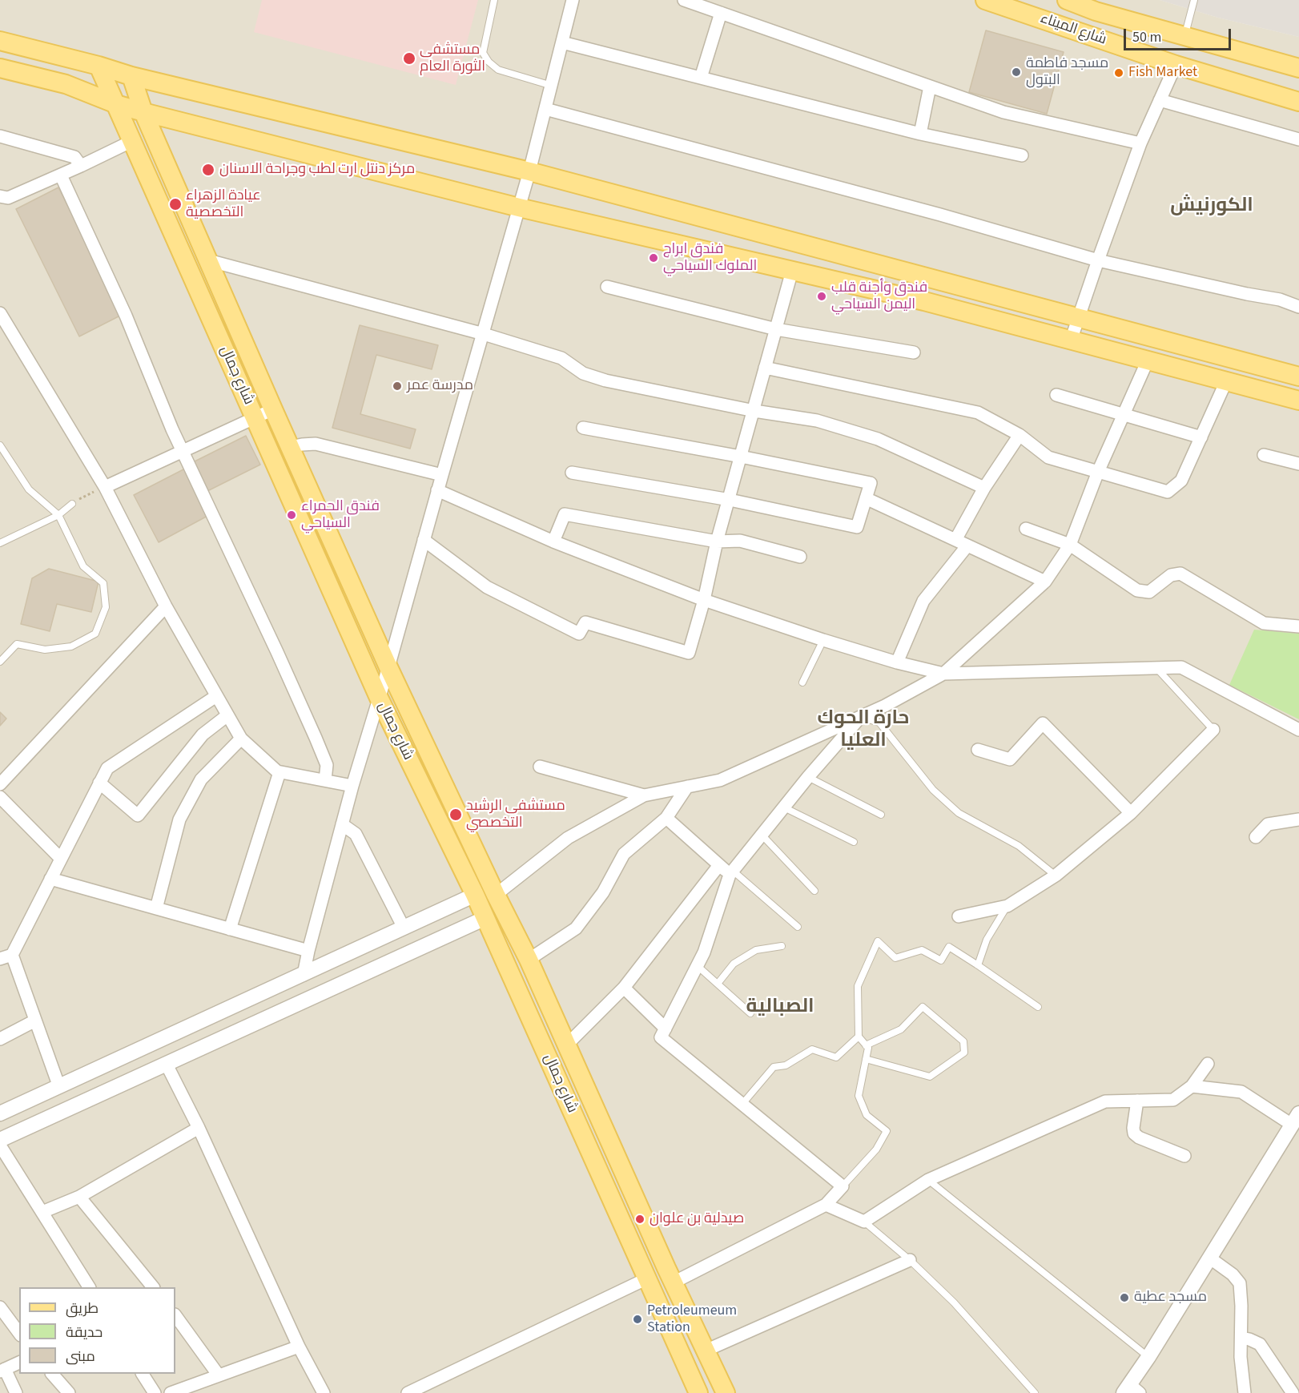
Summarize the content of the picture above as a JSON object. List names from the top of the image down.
{
  "streets": {
    "main road": ["شارع الميناء", "شارع جمال"]
  },
  "districts": ["الكورنيش", "حارة الحوك العليا", "الصبالية"],
  "places": [
    "مستشفى الثورة العام",
    "مسجد فاطمة البتول",
    "Fish Market",
    "مركز دنتل ارت لطب وجراحة الاسنان",
    "عيادة الزهراء التخصصية",
    "فندق ابراج الملوك السياحي",
    "فندق وأجنة قلب اليمن السياحي",
    "مدرسة عمر",
    "فندق الحمراء السياحي",
    "مستشفى الرشيد التخصصي",
    "صيدلية بن علوان",
    "مسجد عطية",
    "Petroleumeum Station"
  ],
  "legend": ["طريق", "حديقة", "مبنى"],
  "scale_bar": "50 m"
}
